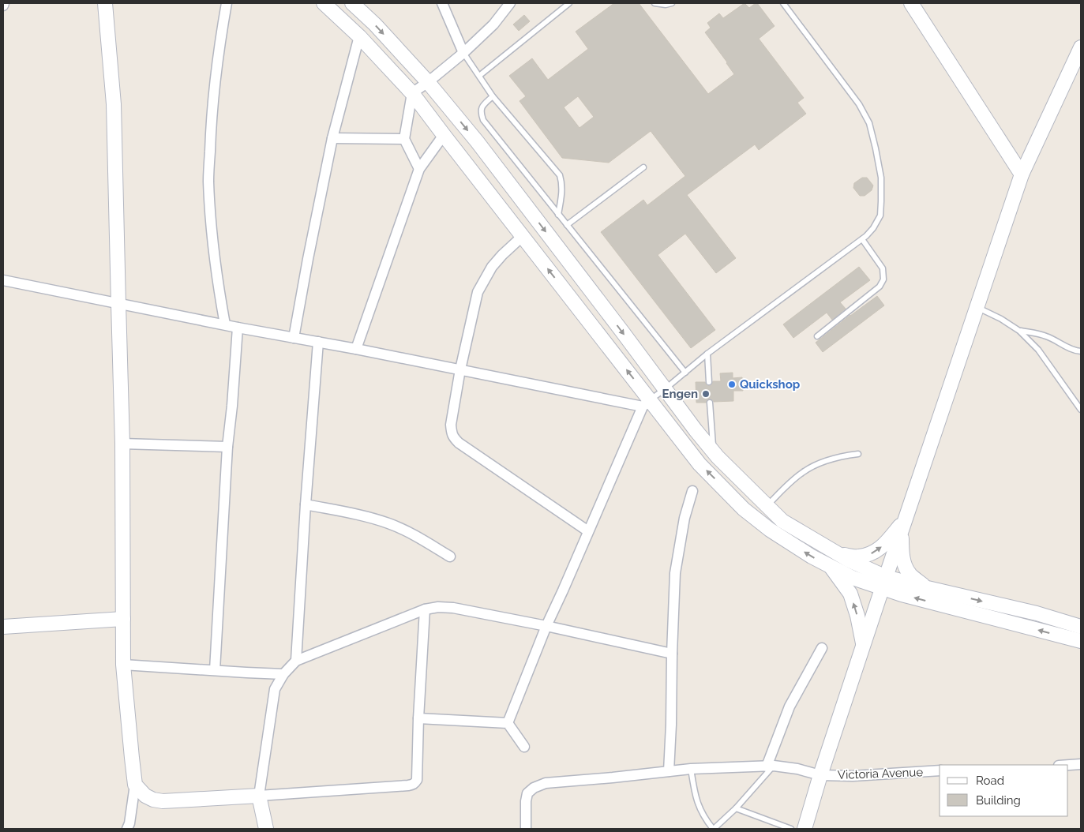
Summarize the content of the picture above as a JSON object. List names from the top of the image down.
{
  "streets": {
    "street": ["Victoria Avenue"]
  },
  "places": ["Quickshop", "Engen"],
  "legend": ["Road", "Building"]
}
